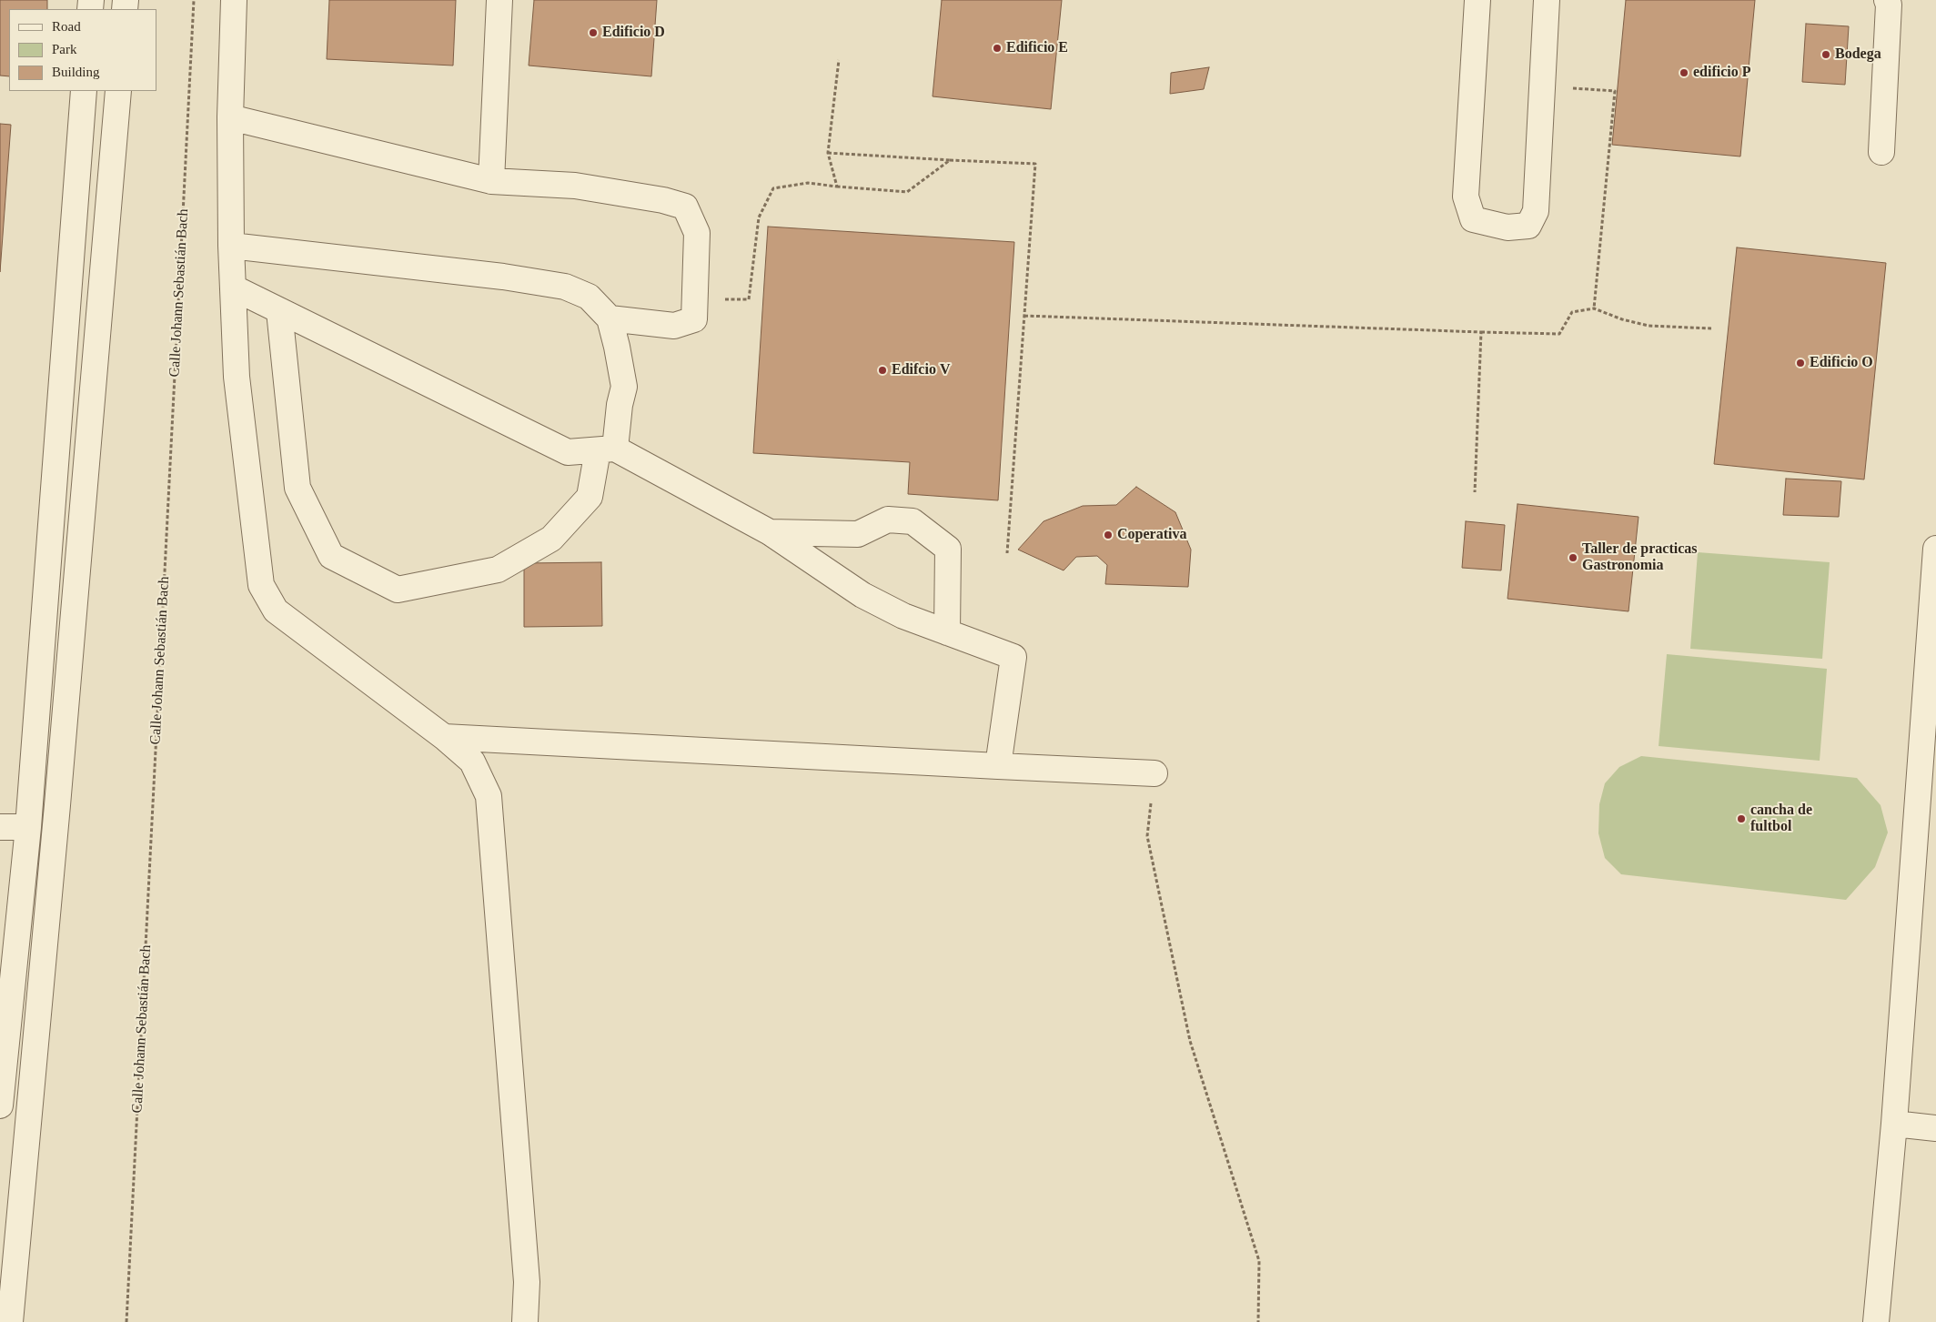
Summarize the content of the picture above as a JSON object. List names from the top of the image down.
{
  "streets": {
    "path": ["Calle Johann Sebastián Bach"]
  },
  "places": [
    "Edificio D",
    "Edificio E",
    "Bodega",
    "edificio P",
    "Edificio O",
    "Edifcio V",
    "Coperativa",
    "Taller de practicas Gastronomia",
    "cancha de fultbol"
  ],
  "legend": ["Road", "Park", "Building"]
}
